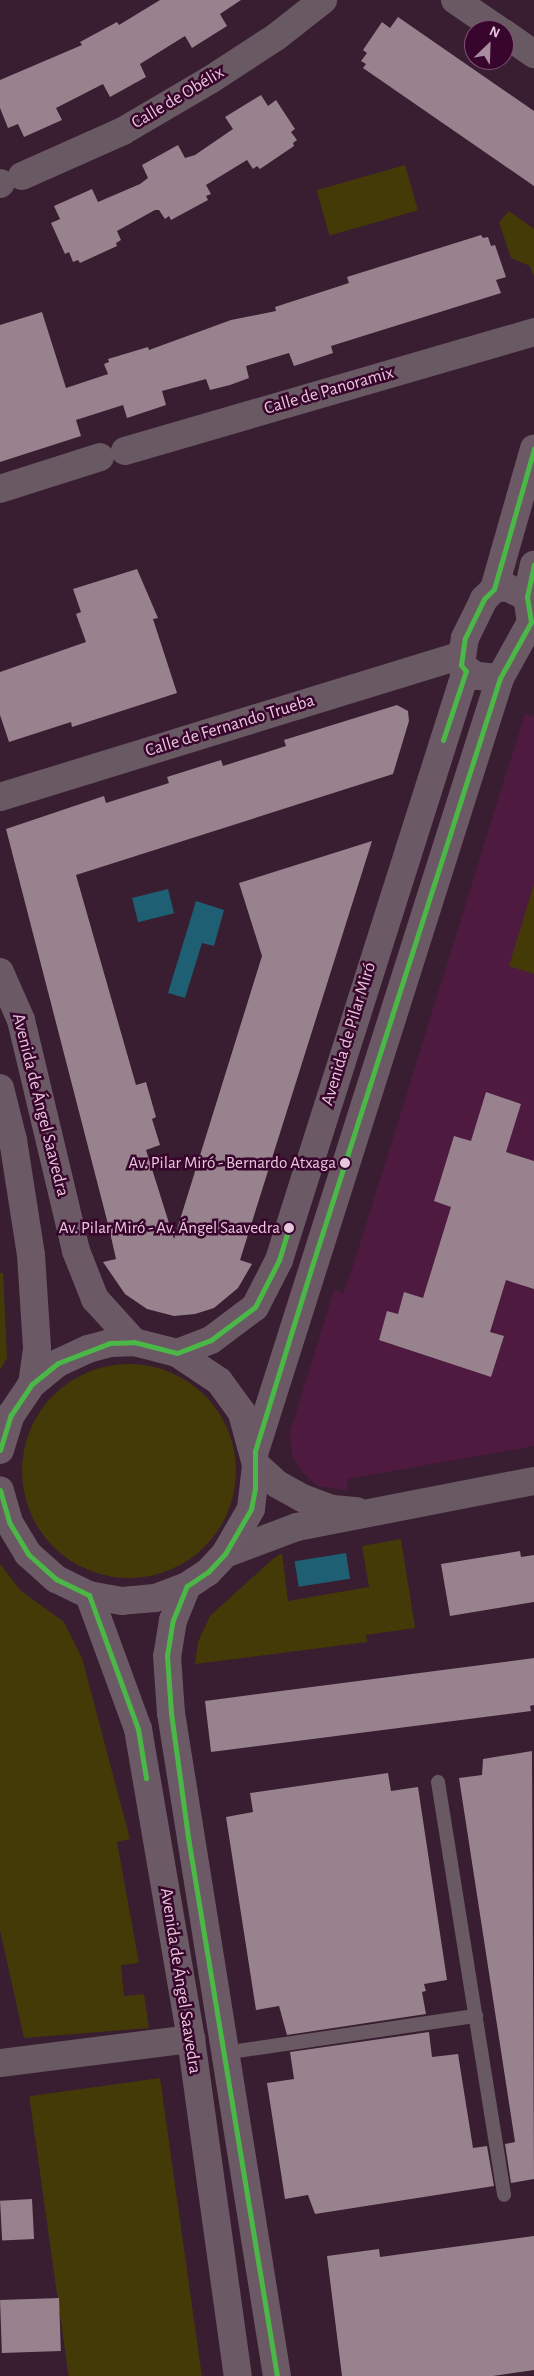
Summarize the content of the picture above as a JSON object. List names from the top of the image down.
{
  "streets": {
    "street": [
      "Calle de Obélix",
      "Calle de Panoramix",
      "Calle de Fernando Trueba",
      "Avenida de Pilar Miró",
      "Avenida de Ángel Saavedra"
    ]
  },
  "crossings": [
    ["Calle de Fernando Trueba", "Avenida de Pilar Miró"]
  ],
  "places": ["Av. Pilar Miró - Bernardo Atxaga", "Av. Pilar Miró - Av. Ángel Saavedra"],
  "north": "top right"
}
